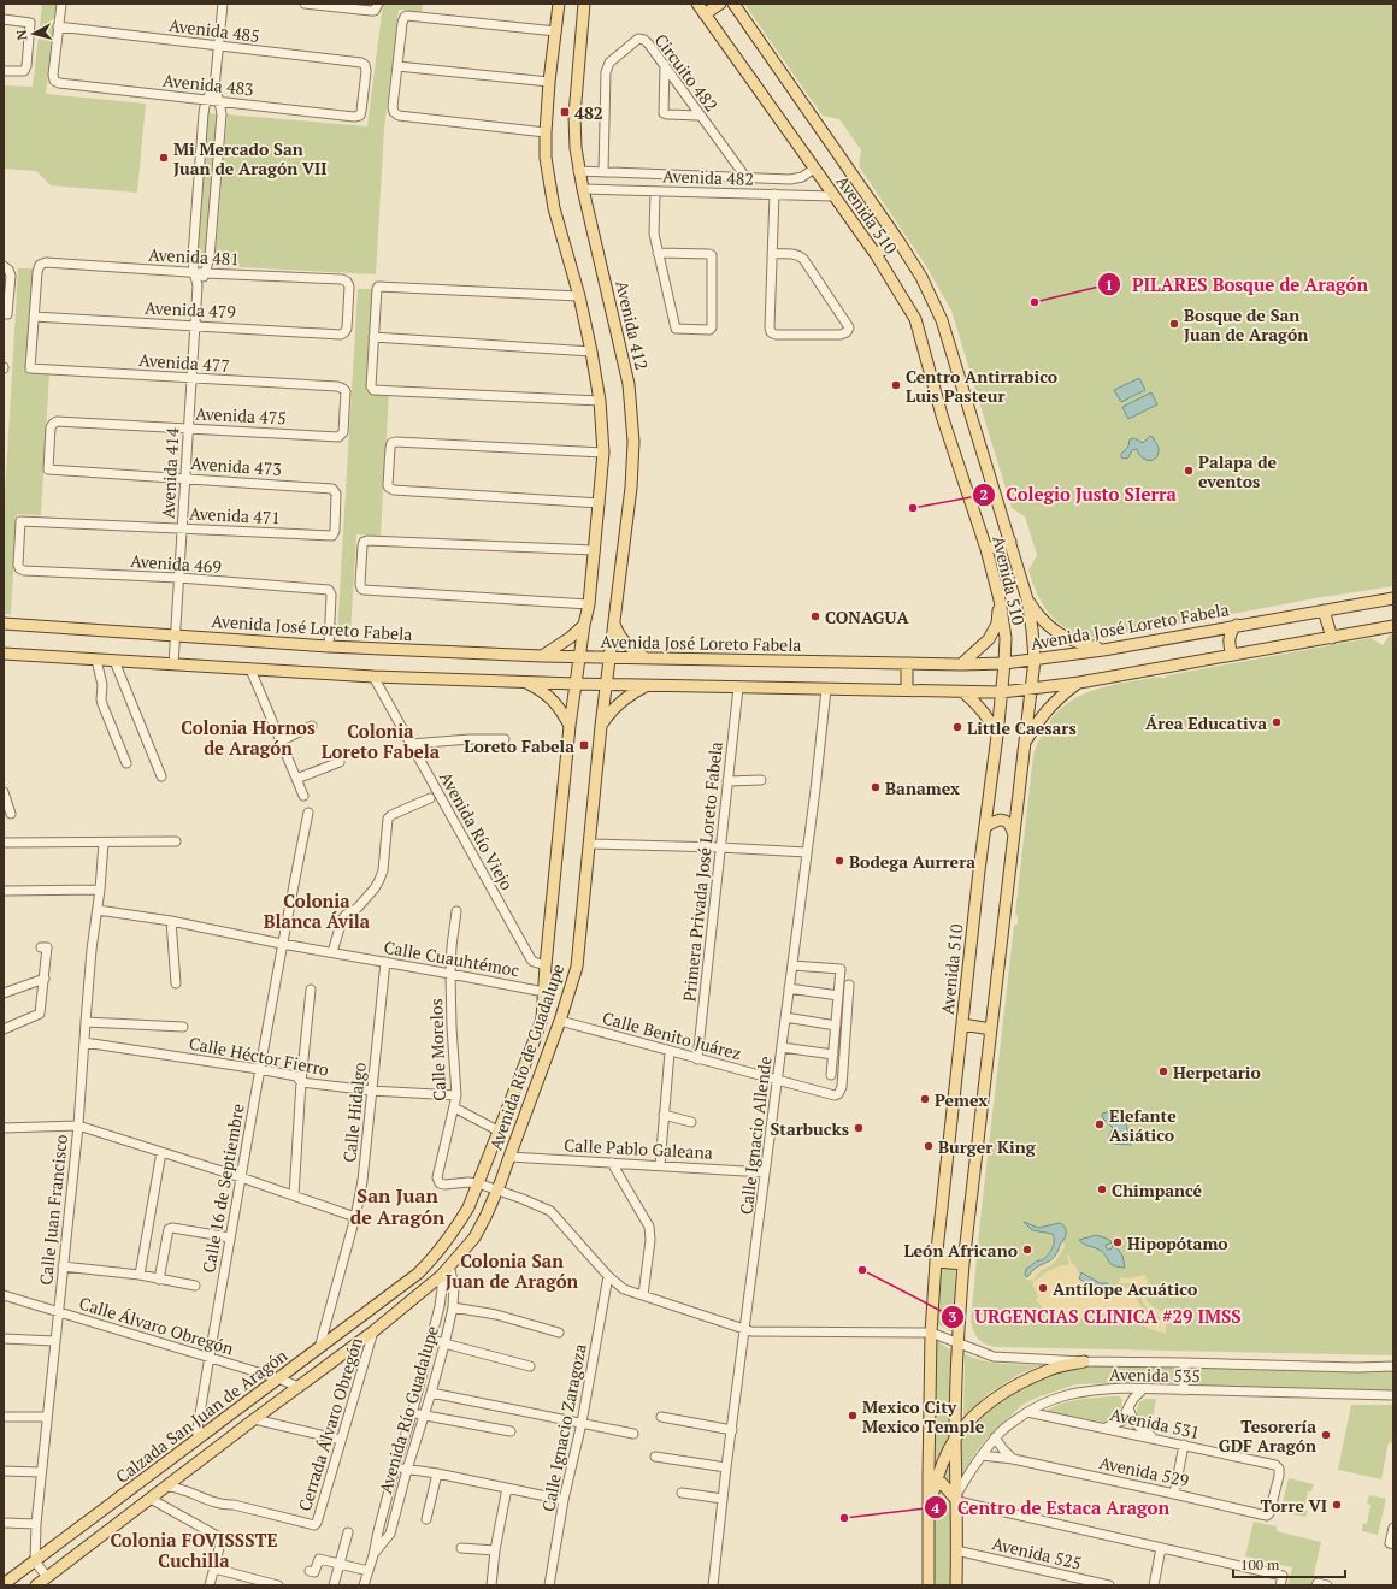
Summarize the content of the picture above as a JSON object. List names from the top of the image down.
{
  "streets": {
    "main road": [
      "Avenida 510",
      "Avenida 412",
      "Avenida José Loreto Fabela",
      "Avenida Río de Guadalupe",
      "Calzada San Juan de Aragón"
    ],
    "street": [
      "Avenida 485",
      "Circuito 482",
      "Avenida 483",
      "Avenida 482",
      "Avenida 481",
      "Avenida 479",
      "Avenida 477",
      "Avenida 475",
      "Avenida 473",
      "Avenida 414",
      "Avenida 471",
      "Avenida 469",
      "Avenida Río Viejo",
      "Primera Privada José Loreto Fabela",
      "Calle Cuauhtémoc",
      "Calle Benito Juárez",
      "Calle Morelos",
      "Calle Héctor Fierro",
      "Calle Hidalgo",
      "Calle Ignacio Allende",
      "Calle Pablo Galeana",
      "Calle 16 de Septiembre",
      "Calle Juan Francisco",
      "Calle Álvaro Obregón",
      "Avenida 535",
      "Avenida Río Guadalupe",
      "Avenida 531",
      "Cerrada Álvaro Obregón",
      "Calle Ignacio Zaragoza",
      "Avenida 529",
      "Avenida 525"
    ]
  },
  "crossings": [
    ["Avenida 485", "Avenida 483"],
    ["Avenida 485", "Avenida 414"],
    ["Circuito 482", "Avenida 482"],
    ["Avenida 483", "Avenida 414"],
    ["Avenida 482", "Avenida 510"],
    ["Avenida 482", "Avenida 412"],
    ["Avenida 510", "Avenida José Loreto Fabela"],
    ["Avenida 510", "Avenida 535"],
    ["Avenida 510", "Avenida 525"],
    ["Avenida 481", "Avenida 479"],
    ["Avenida 481", "Avenida 477"],
    ["Avenida 481", "Avenida 414"],
    ["Avenida 479", "Avenida 477"],
    ["Avenida 479", "Avenida 414"],
    ["Avenida 412", "Avenida José Loreto Fabela"],
    ["Avenida 412", "Avenida Río de Guadalupe"],
    ["Avenida 477", "Avenida 475"],
    ["Avenida 477", "Avenida 414"],
    ["Avenida 475", "Avenida 473"],
    ["Avenida 475", "Avenida 414"],
    ["Avenida 473", "Avenida 414"],
    ["Avenida 473", "Avenida 471"],
    ["Avenida 414", "Avenida 471"],
    ["Avenida 414", "Avenida 469"],
    ["Avenida 414", "Avenida José Loreto Fabela"],
    ["Avenida 471", "Avenida 469"],
    ["Avenida 469", "Avenida José Loreto Fabela"],
    ["Avenida José Loreto Fabela", "Avenida Río de Guadalupe"],
    ["Avenida Río Viejo", "Avenida Río de Guadalupe"],
    ["Primera Privada José Loreto Fabela", "Calle Benito Juárez"],
    ["Calle Cuauhtémoc", "Calle Morelos"],
    ["Calle Cuauhtémoc", "Avenida Río de Guadalupe"],
    ["Calle Cuauhtémoc", "Calle Hidalgo"],
    ["Calle Cuauhtémoc", "Calle 16 de Septiembre"],
    ["Calle Cuauhtémoc", "Calle Juan Francisco"],
    ["Calle Benito Juárez", "Avenida Río de Guadalupe"],
    ["Calle Benito Juárez", "Calle Ignacio Allende"],
    ["Calle Morelos", "Calle Héctor Fierro"],
    ["Calle Morelos", "Avenida 535"],
    ["Calle Héctor Fierro", "Calle Hidalgo"],
    ["Calle Héctor Fierro", "Calle 16 de Septiembre"],
    ["Calle Héctor Fierro", "Calle Juan Francisco"],
    ["Avenida Río de Guadalupe", "Calle Pablo Galeana"],
    ["Avenida Río de Guadalupe", "Avenida 535"],
    ["Avenida Río de Guadalupe", "Avenida Río Guadalupe"],
    ["Avenida Río de Guadalupe", "Calzada San Juan de Aragón"],
    ["Calle Hidalgo", "Calzada San Juan de Aragón"],
    ["Calle Ignacio Allende", "Calle Pablo Galeana"],
    ["Calle Ignacio Allende", "Avenida 535"],
    ["Calle 16 de Septiembre", "Calle Álvaro Obregón"],
    ["Calle 16 de Septiembre", "Calzada San Juan de Aragón"],
    ["Calle Juan Francisco", "Calle Álvaro Obregón"],
    ["Calle Juan Francisco", "Calzada San Juan de Aragón"],
    ["Calle Álvaro Obregón", "Calzada San Juan de Aragón"],
    ["Avenida 535", "Avenida 531"],
    ["Avenida 535", "Calle Ignacio Zaragoza"],
    ["Avenida 535", "Avenida 529"],
    ["Avenida Río Guadalupe", "Calzada San Juan de Aragón"],
    ["Calzada San Juan de Aragón", "Cerrada Álvaro Obregón"],
    ["Avenida 531", "Avenida 529"]
  ],
  "districts": [
    "Colonia Hornos de Aragón",
    "Colonia Loreto Fabela",
    "Colonia Blanca Ávila",
    "San Juan de Aragón",
    "Colonia San Juan de Aragón",
    "Colonia FOVISSSTE Cuchilla"
  ],
  "places": {
    "transit": ["482", "Loreto Fabela"],
    "other": [
      "Mi Mercado San Juan de Aragón VII",
      "PILARES Bosque de Aragón",
      "Bosque de San Juan de Aragón",
      "Centro Antirrabico Luis Pasteur",
      "Palapa de eventos",
      "Colegio Justo SIerra",
      "CONAGUA",
      "Área Educativa",
      "Little Caesars",
      "Banamex",
      "Bodega Aurrera",
      "Herpetario",
      "Pemex",
      "Elefante Asiático",
      "Starbucks",
      "Burger King",
      "Chimpancé",
      "Hipopótamo",
      "León Africano",
      "URGENCIAS CLINICA #29 IMSS",
      "Antílope Acuático",
      "Mexico City Mexico Temple",
      "Tesorería GDF Aragón",
      "Torre VI",
      "Centro de Estaca Aragon"
    ]
  },
  "scale_bar": "100 m",
  "north": "left"
}
